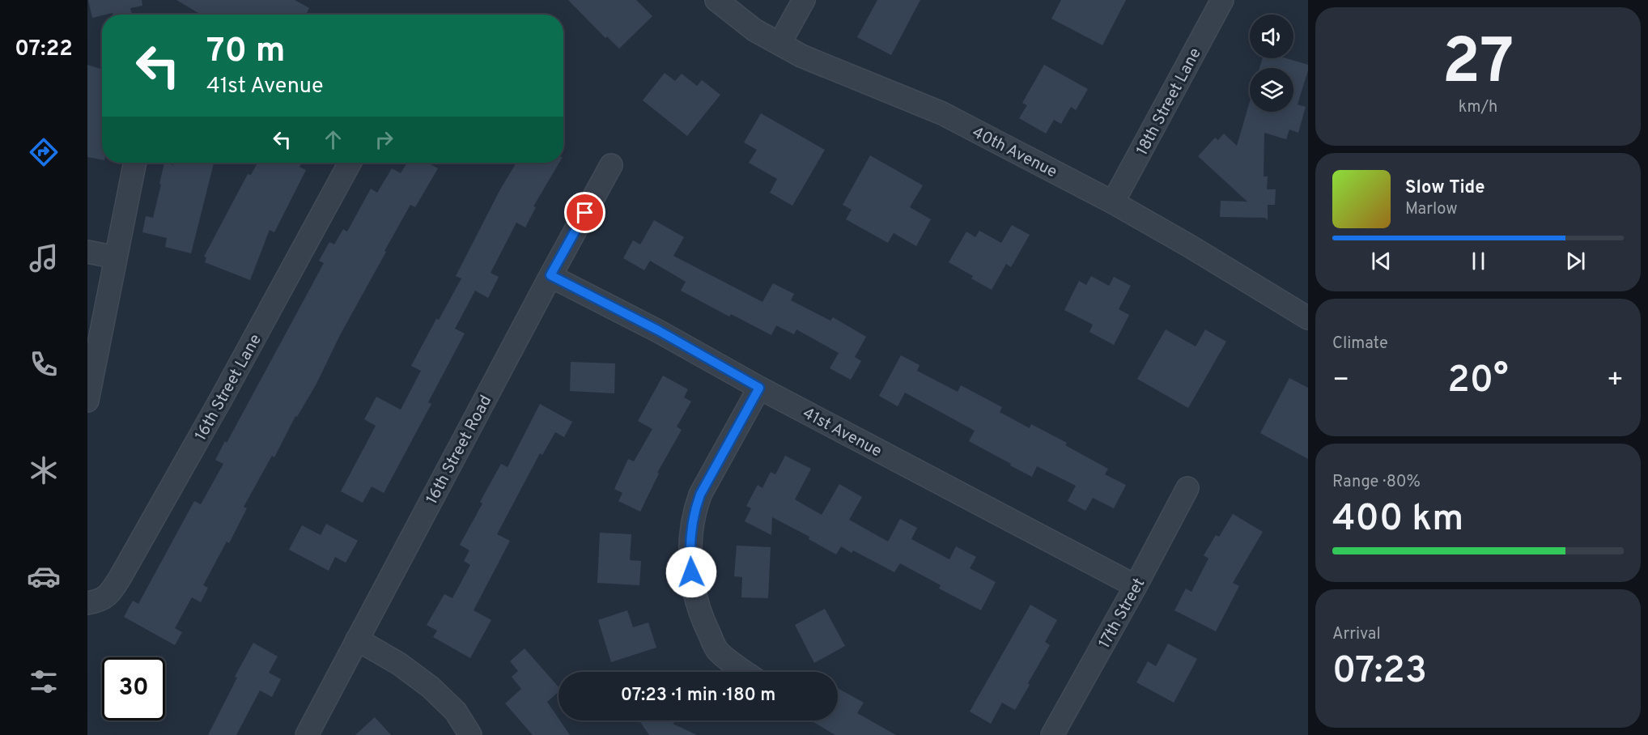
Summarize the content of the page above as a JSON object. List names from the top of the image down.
{
  "streets": {
    "street": [
      "18th Street Lane",
      "40th Avenue",
      "16th Street Lane",
      "41st Avenue",
      "16th Street Road",
      "17th Street"
    ]
  },
  "crossings": [
    ["18th Street Lane", "40th Avenue"],
    ["41st Avenue", "16th Street Road"],
    ["41st Avenue", "17th Street"]
  ],
  "page": {
    "tabs": "07:22",
    "tile": [
      ["27", "km/h"],
      "Climate",
      ["Range · 80%", "400 km"],
      ["Arrival", "07:23"]
    ],
    "turn": ["70 m", "41st Avenue"],
    "song": ["Slow Tide", "Marlow"],
    "heat": ["−", "20°", "+"],
    "limit": "30",
    "trip": "07:23 · 1 min · 180 m"
  }
}
